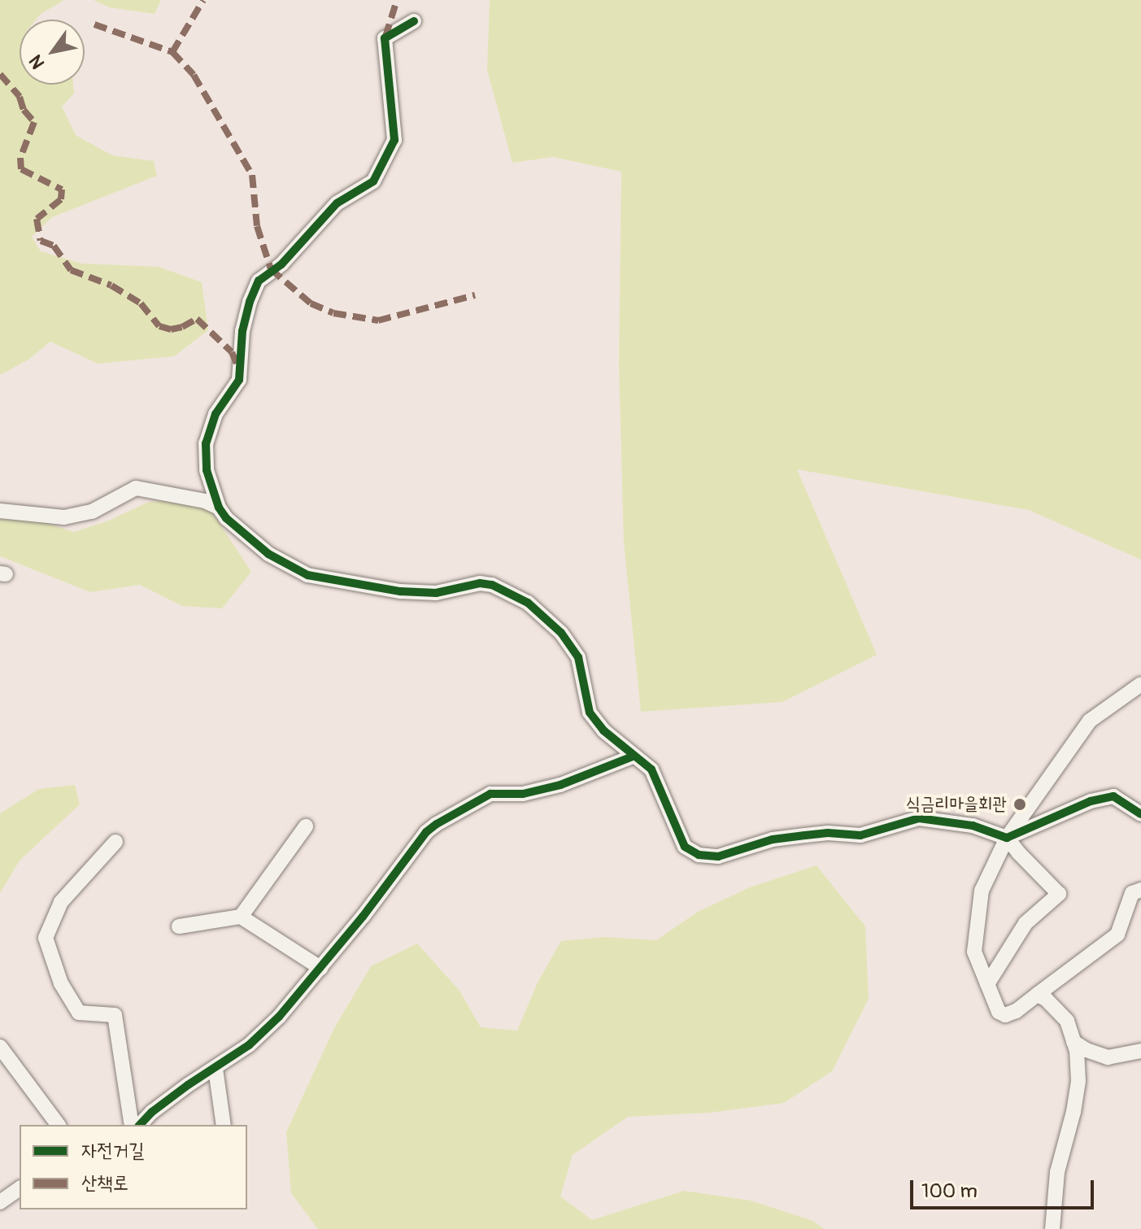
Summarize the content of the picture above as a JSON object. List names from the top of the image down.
{
  "places": ["식금리마을회관"],
  "legend": ["자전거길", "산책로"],
  "scale_bar": "100 m",
  "north": "bottom left"
}
